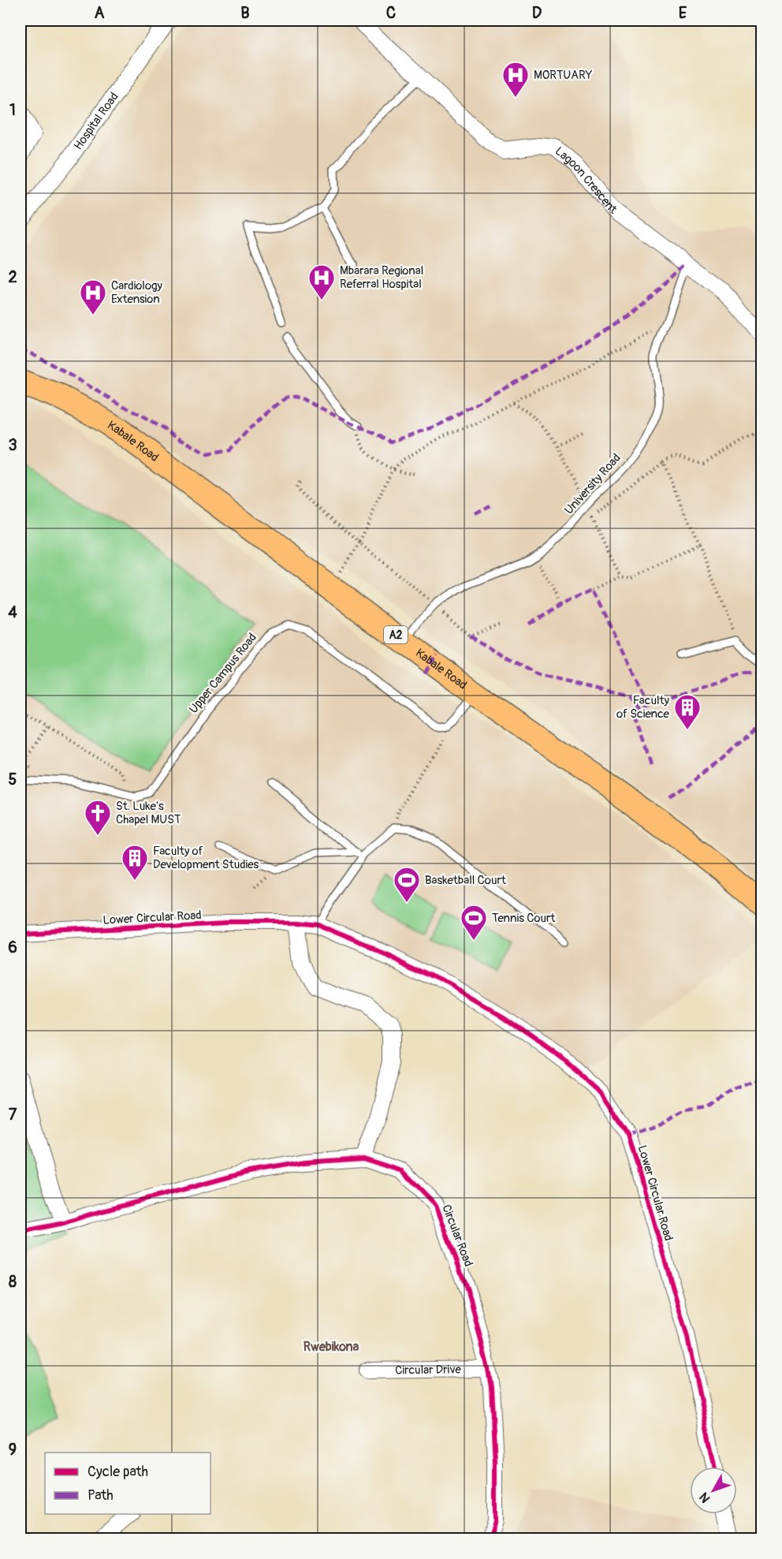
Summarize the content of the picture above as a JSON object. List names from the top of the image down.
{
  "streets": {
    "main road": ["Kabale Road", "A2"],
    "street": [
      "Hospital Road",
      "Lagoon Crescent",
      "Lower Circular Road",
      "Circular Road",
      "Circular Drive"
    ],
    "lane": ["University Road", "Upper Campus Road"]
  },
  "crossings": [
    ["Lagoon Crescent", "University Road"],
    ["Kabale Road", "University Road"],
    ["Circular Road", "Circular Drive"]
  ],
  "districts": ["Rwebikona"],
  "places": {
    "hospital": ["MORTUARY", "Mbarara Regional Referral Hospital", "Cardiology Extension"],
    "building": ["Faculty of Science", "Faculty of Development Studies"],
    "church": ["St. Luke's Chapel MUST"],
    "sports": ["Basketball Court", "Tennis Court"]
  },
  "legend": ["Cycle path", "Path"],
  "north": "bottom left",
  "grid": {
    "columns": [
      "A",
      "B",
      "C",
      "D",
      "E"
    ],
    "rows": [
      "1",
      "2",
      "3",
      "4",
      "5",
      "6",
      "7",
      "8",
      "9"
    ]
  }
}
